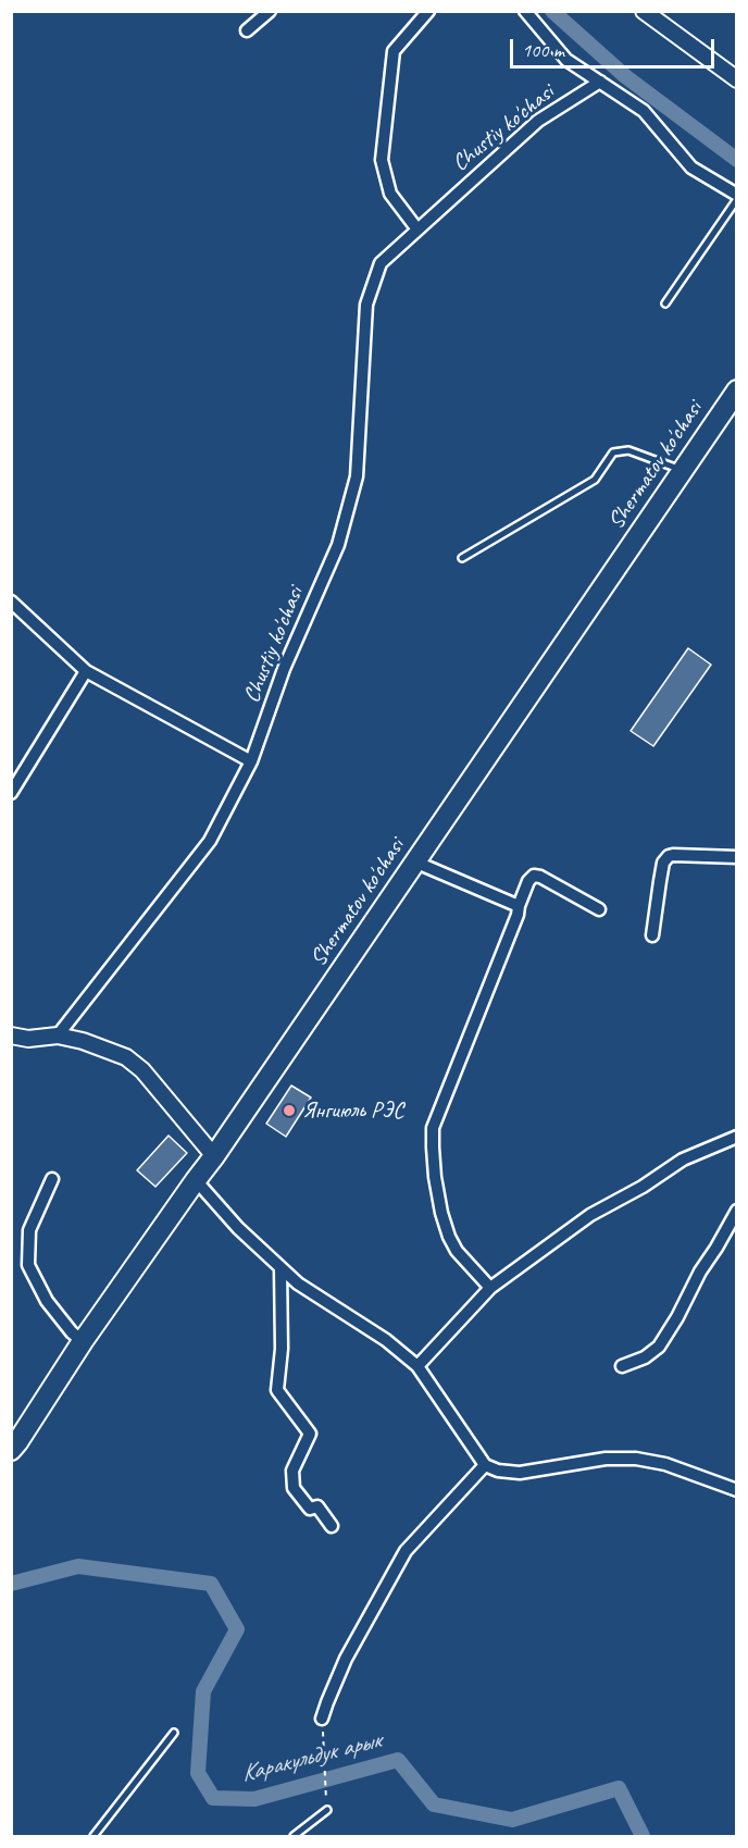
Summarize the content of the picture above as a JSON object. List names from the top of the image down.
{
  "streets": {
    "main road": ["Shermatov ko'chasi"],
    "street": ["Chustiy ko'chasi"]
  },
  "water": ["Каракульдук арык"],
  "places": ["Янгиюль РЭС"],
  "scale_bar": "100 m"
}
